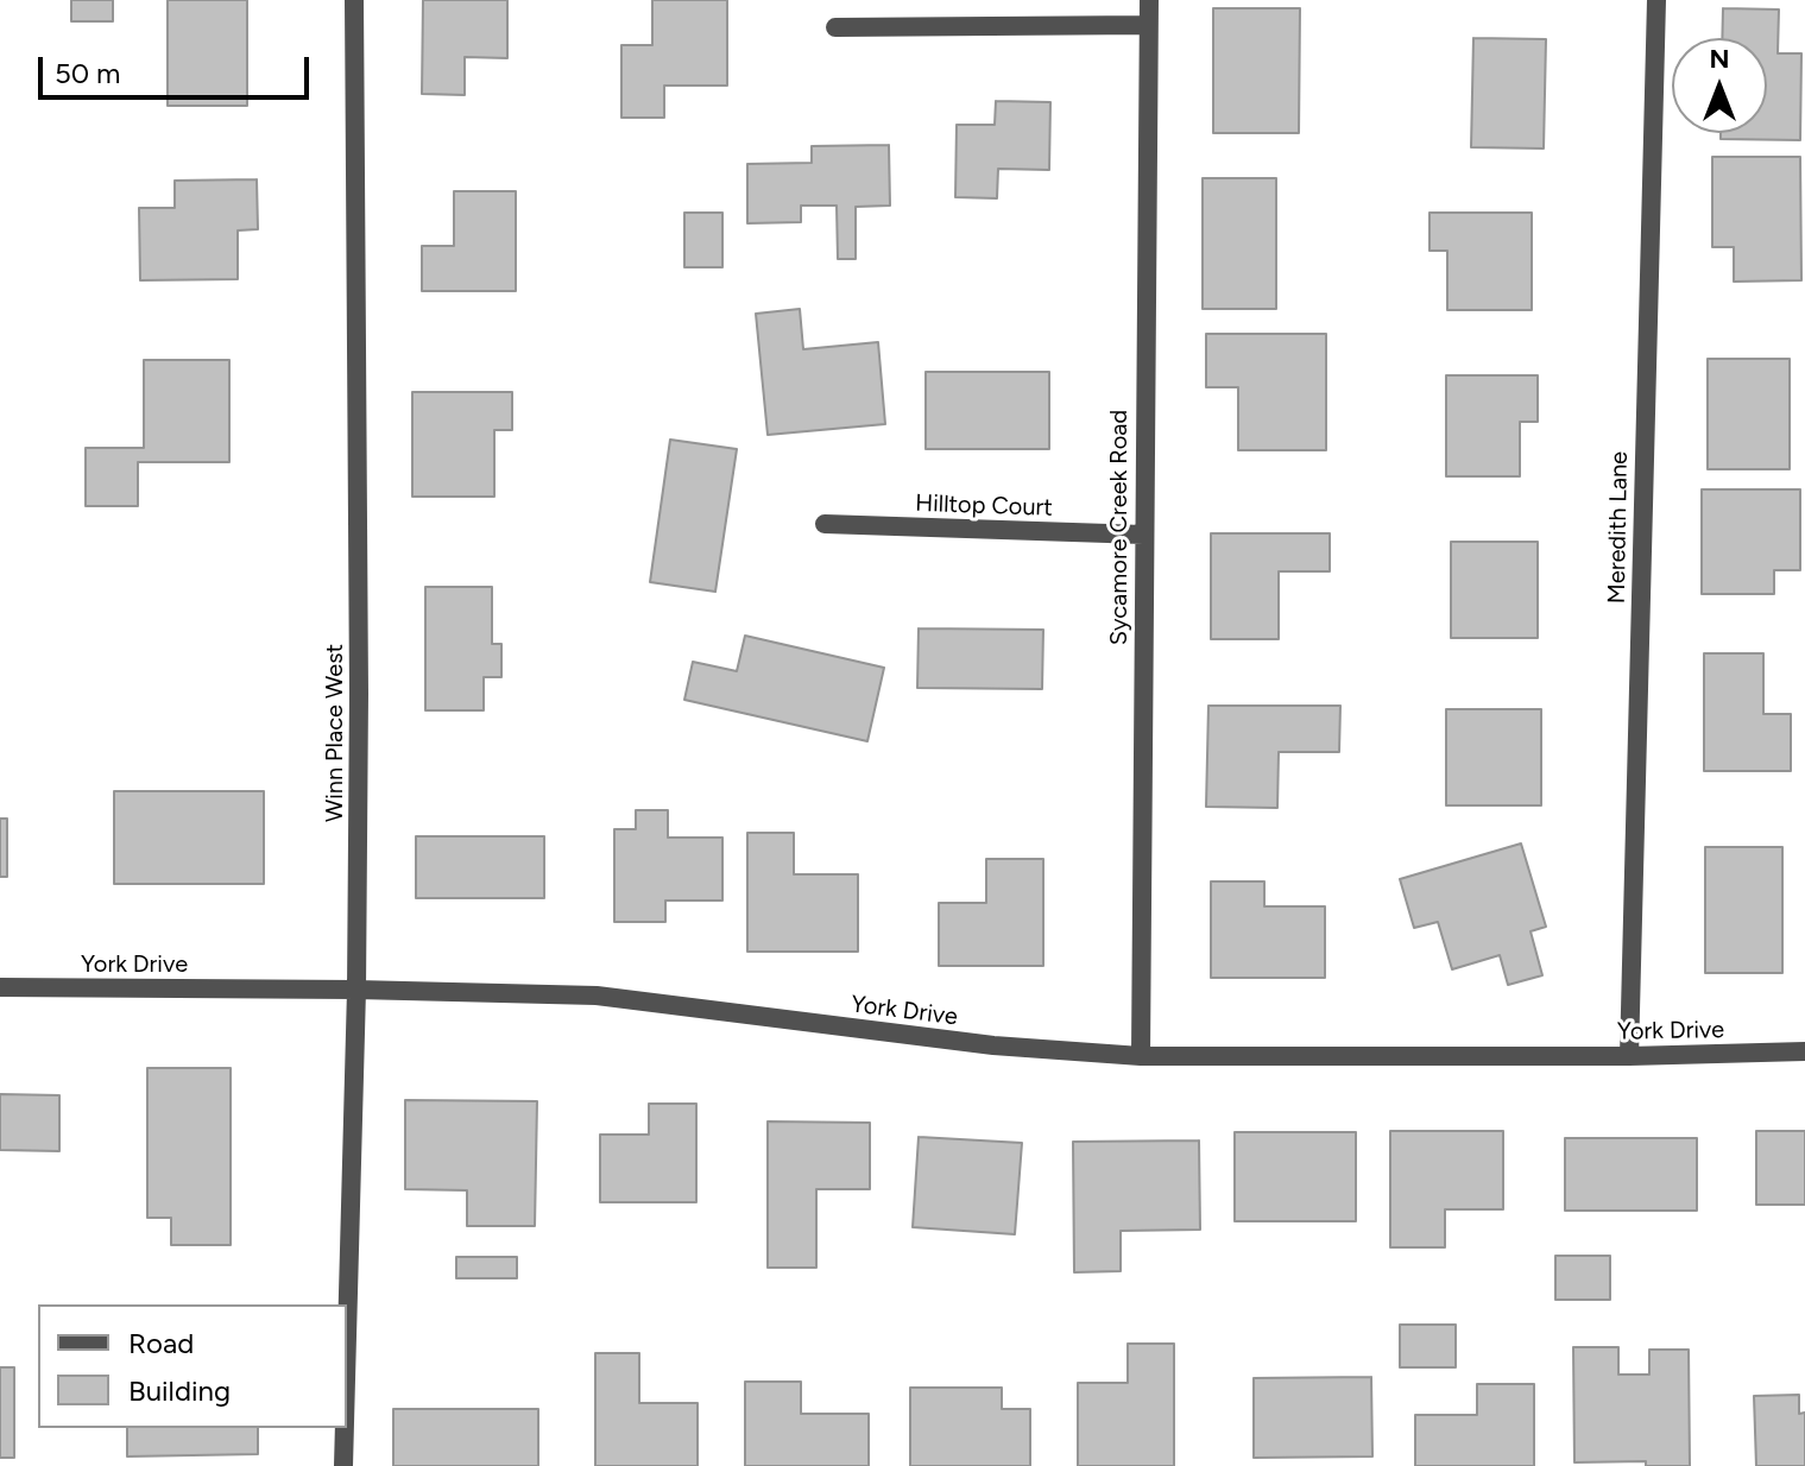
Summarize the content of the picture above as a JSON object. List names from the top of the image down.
{
  "streets": {
    "street": [
      "Hilltop Court",
      "Sycamore Creek Road",
      "Meredith Lane",
      "Winn Place West",
      "York Drive"
    ]
  },
  "crossings": [
    ["Hilltop Court", "Sycamore Creek Road"],
    ["Sycamore Creek Road", "York Drive"],
    ["Meredith Lane", "York Drive"],
    ["Winn Place West", "York Drive"]
  ],
  "legend": ["Road", "Building"],
  "scale_bar": "50 m",
  "north": "top"
}
